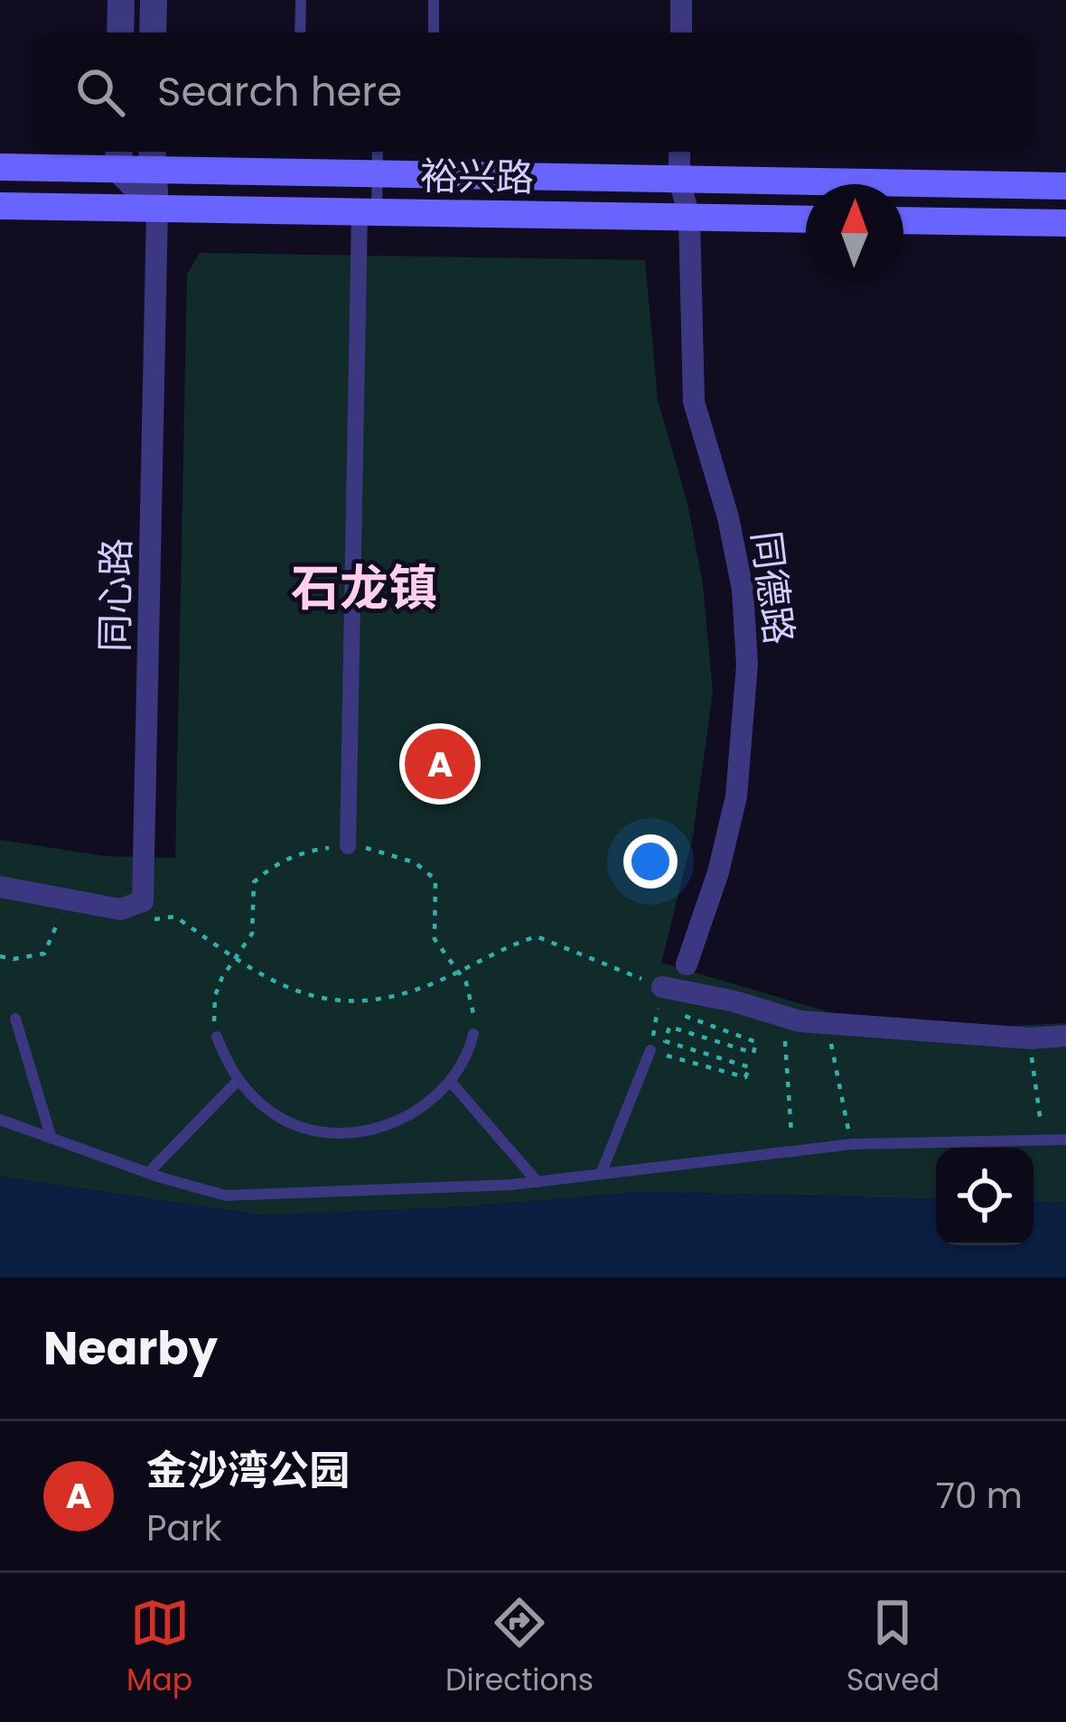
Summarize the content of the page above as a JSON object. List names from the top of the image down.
{
  "streets": {
    "main road": ["裕兴路"],
    "street": ["同德路", "同心路"]
  },
  "crossings": [
    ["裕兴路", "同德路"],
    ["裕兴路", "同心路"]
  ],
  "districts": ["石龙镇"],
  "north": "top",
  "page": {
    "search": "Search here",
    "pins": "A",
    "heading": "Nearby",
    "list": [
      {
        "mark": "A",
        "name": "金沙湾公园",
        "note": "Park",
        "value": "70 m"
      }
    ],
    "nav": ["Map", "Directions", "Saved"]
  }
}
